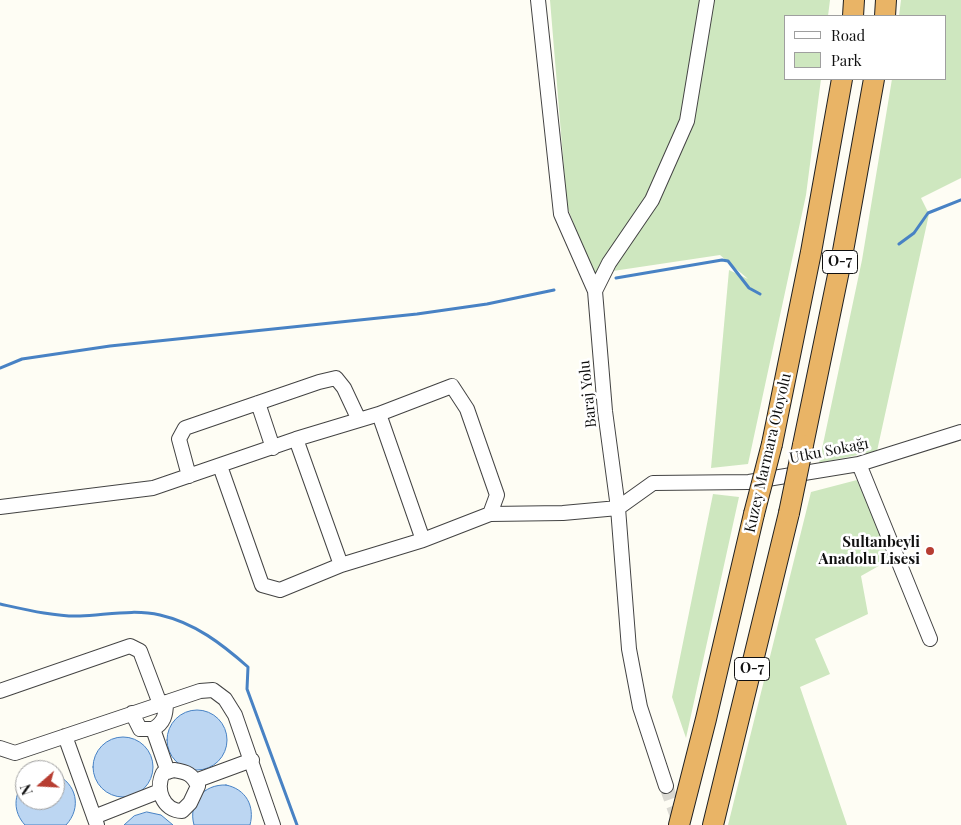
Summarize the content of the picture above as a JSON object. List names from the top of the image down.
{
  "streets": {
    "highway": ["O-7", "Kuzey Marmara Otoyolu"],
    "street": ["Baraj Yolu", "Utku Sokağı"]
  },
  "crossings": [
    ["Baraj Yolu", "Utku Sokağı"]
  ],
  "places": ["Sultanbeyli Anadolu Lisesi"],
  "legend": ["Road", "Park"],
  "north": "left"
}
